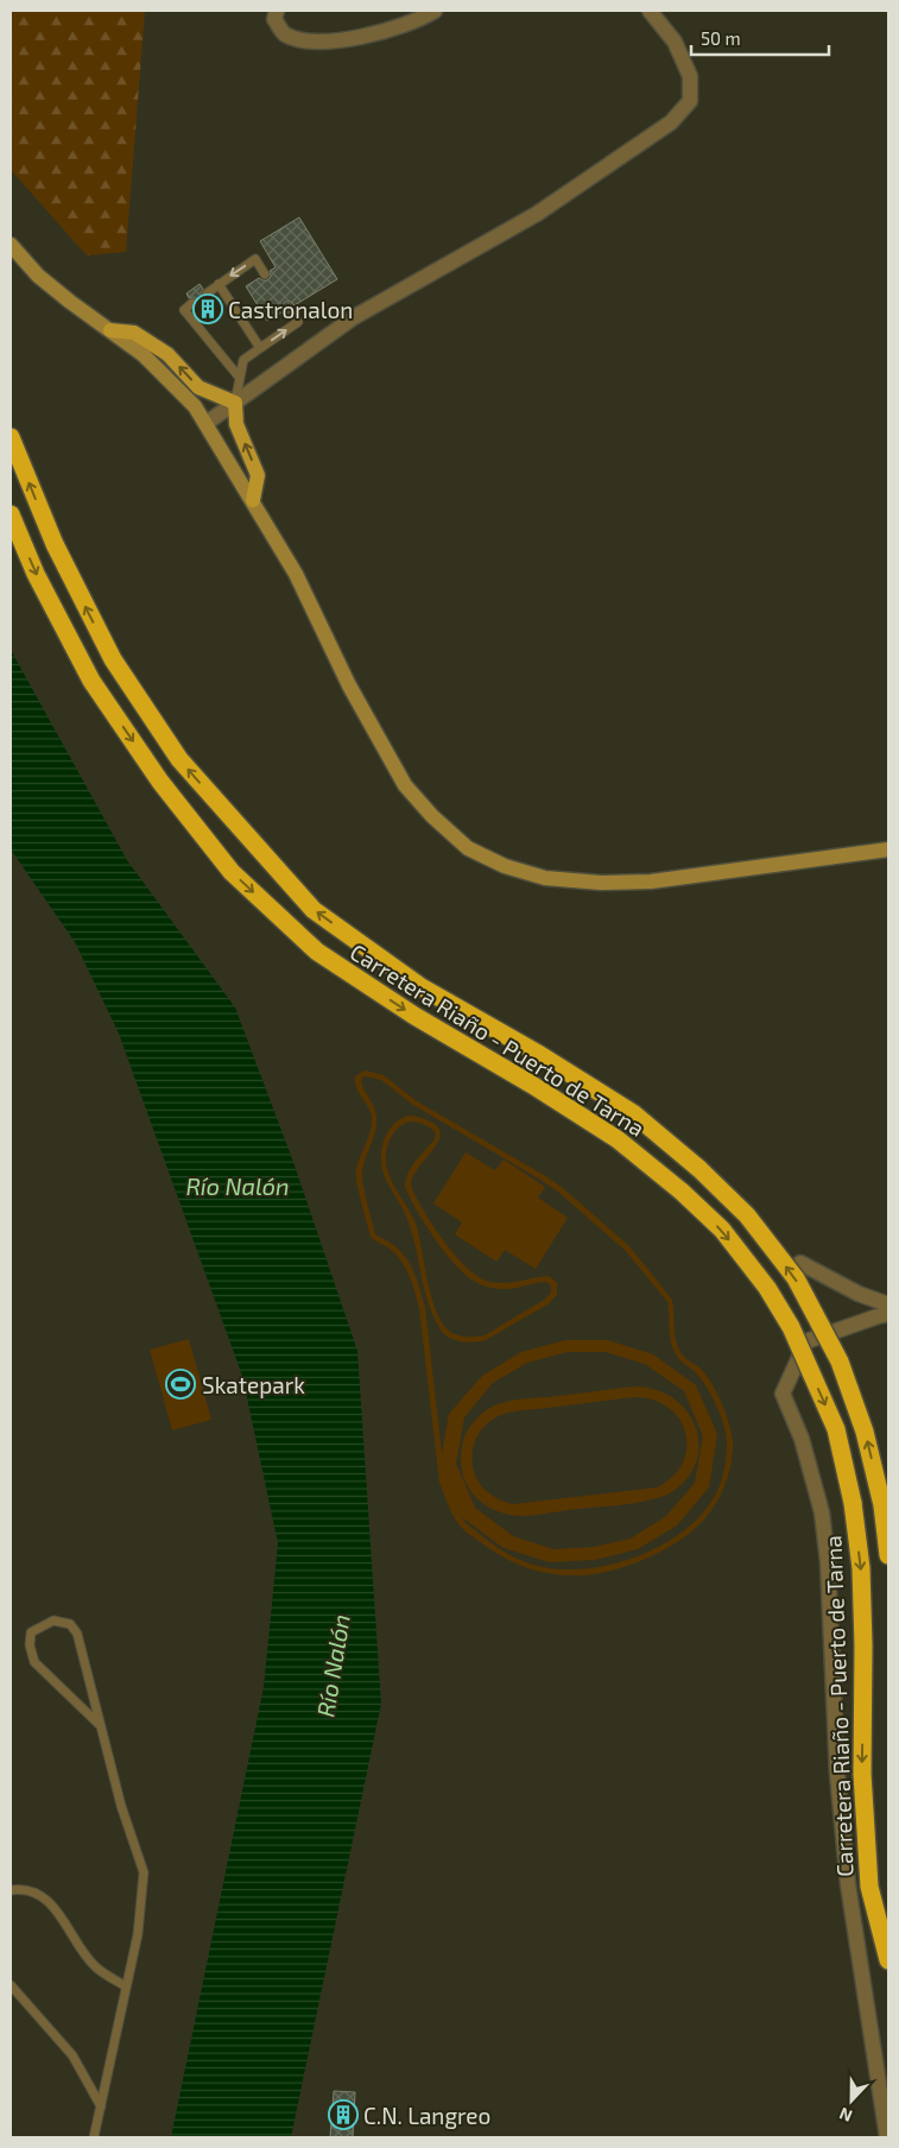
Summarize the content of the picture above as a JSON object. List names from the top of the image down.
{
  "streets": {
    "highway": ["Carretera Riaño - Puerto de Tarna"]
  },
  "water": ["Río Nalón"],
  "places": {
    "building": ["Castronalon", "C.N. Langreo"],
    "sports": ["Skatepark"]
  },
  "scale_bar": "50 m",
  "north": "bottom"
}
